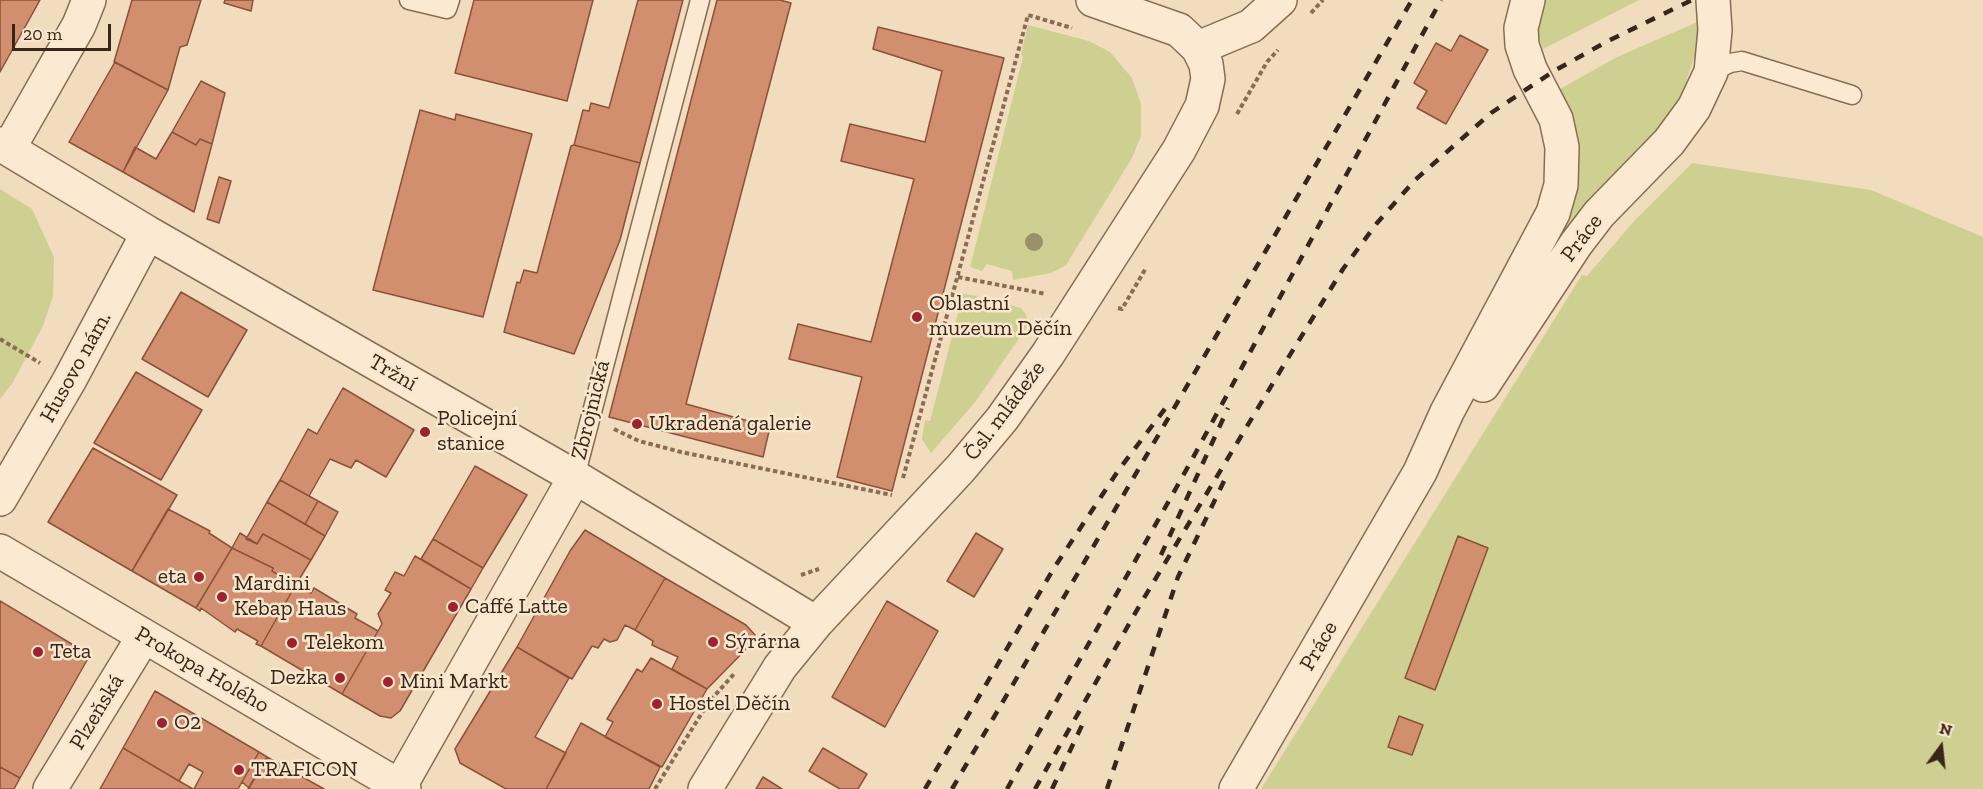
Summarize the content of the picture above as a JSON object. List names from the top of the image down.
{
  "streets": {
    "street": [
      "Práce",
      "Husovo nám.",
      "Tržní",
      "Zbrojnická",
      "Čsl. mládeže",
      "Prokopa Holého",
      "Plzeňská"
    ]
  },
  "crossings": [
    ["Husovo nám.", "Tržní"],
    ["Tržní", "Zbrojnická"],
    ["Tržní", "Čsl. mládeže"],
    ["Zbrojnická", "Prokopa Holého"],
    ["Prokopa Holého", "Plzeňská"]
  ],
  "places": [
    "Oblastní muzeum Děčín",
    "Ukradená galerie",
    "Policejní stanice",
    "eta",
    "Mardini Kebap Haus",
    "Caffé Latte",
    "Sýrárna",
    "Telekom",
    "Teta",
    "Dezka",
    "Mini Markt",
    "Hostel Děčín",
    "O2",
    "TRAFICON"
  ],
  "scale_bar": "20 m",
  "north": "top"
}
